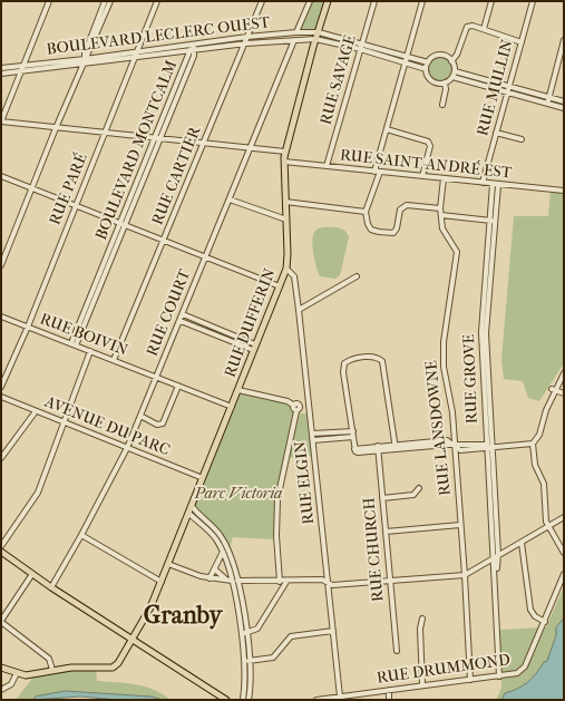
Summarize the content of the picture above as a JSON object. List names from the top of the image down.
{
  "streets": {
    "main road": ["RUE DUFFERIN"],
    "street": [
      "BOULEVARD LECLERC OUEST",
      "RUE SAVAGE",
      "RUE MULLIN",
      "BOULEVARD MONTCALM",
      "RUE SAINT-ANDRÉ EST",
      "RUE CARTIER",
      "RUE PARÉ",
      "RUE COURT",
      "RUE BOIVIN",
      "RUE GROVE",
      "AVENUE DU PARC",
      "RUE LANSDOWNE",
      "RUE ELGIN",
      "RUE CHURCH",
      "RUE DRUMMOND"
    ]
  },
  "crossings": [
    ["BOULEVARD LECLERC OUEST", "RUE SAVAGE"],
    ["BOULEVARD LECLERC OUEST", "BOULEVARD MONTCALM"],
    ["BOULEVARD LECLERC OUEST", "RUE CARTIER"],
    ["BOULEVARD LECLERC OUEST", "RUE PARÉ"],
    ["BOULEVARD LECLERC OUEST", "RUE COURT"],
    ["BOULEVARD LECLERC OUEST", "RUE DUFFERIN"],
    ["RUE SAVAGE", "RUE SAINT-ANDRÉ EST"],
    ["RUE MULLIN", "RUE SAINT-ANDRÉ EST"],
    ["BOULEVARD MONTCALM", "RUE BOIVIN"],
    ["RUE SAINT-ANDRÉ EST", "RUE DUFFERIN"],
    ["RUE SAINT-ANDRÉ EST", "RUE GROVE"],
    ["RUE SAINT-ANDRÉ EST", "RUE LANSDOWNE"],
    ["RUE CARTIER", "RUE BOIVIN"],
    ["RUE PARÉ", "RUE BOIVIN"],
    ["RUE COURT", "RUE BOIVIN"],
    ["RUE COURT", "AVENUE DU PARC"],
    ["RUE DUFFERIN", "RUE BOIVIN"],
    ["RUE DUFFERIN", "AVENUE DU PARC"],
    ["RUE DUFFERIN", "RUE ELGIN"],
    ["RUE GROVE", "RUE DRUMMOND"],
    ["RUE LANSDOWNE", "RUE DRUMMOND"],
    ["RUE ELGIN", "RUE DRUMMOND"]
  ],
  "districts": ["Granby"],
  "parks": ["Parc Victoria"]
}
